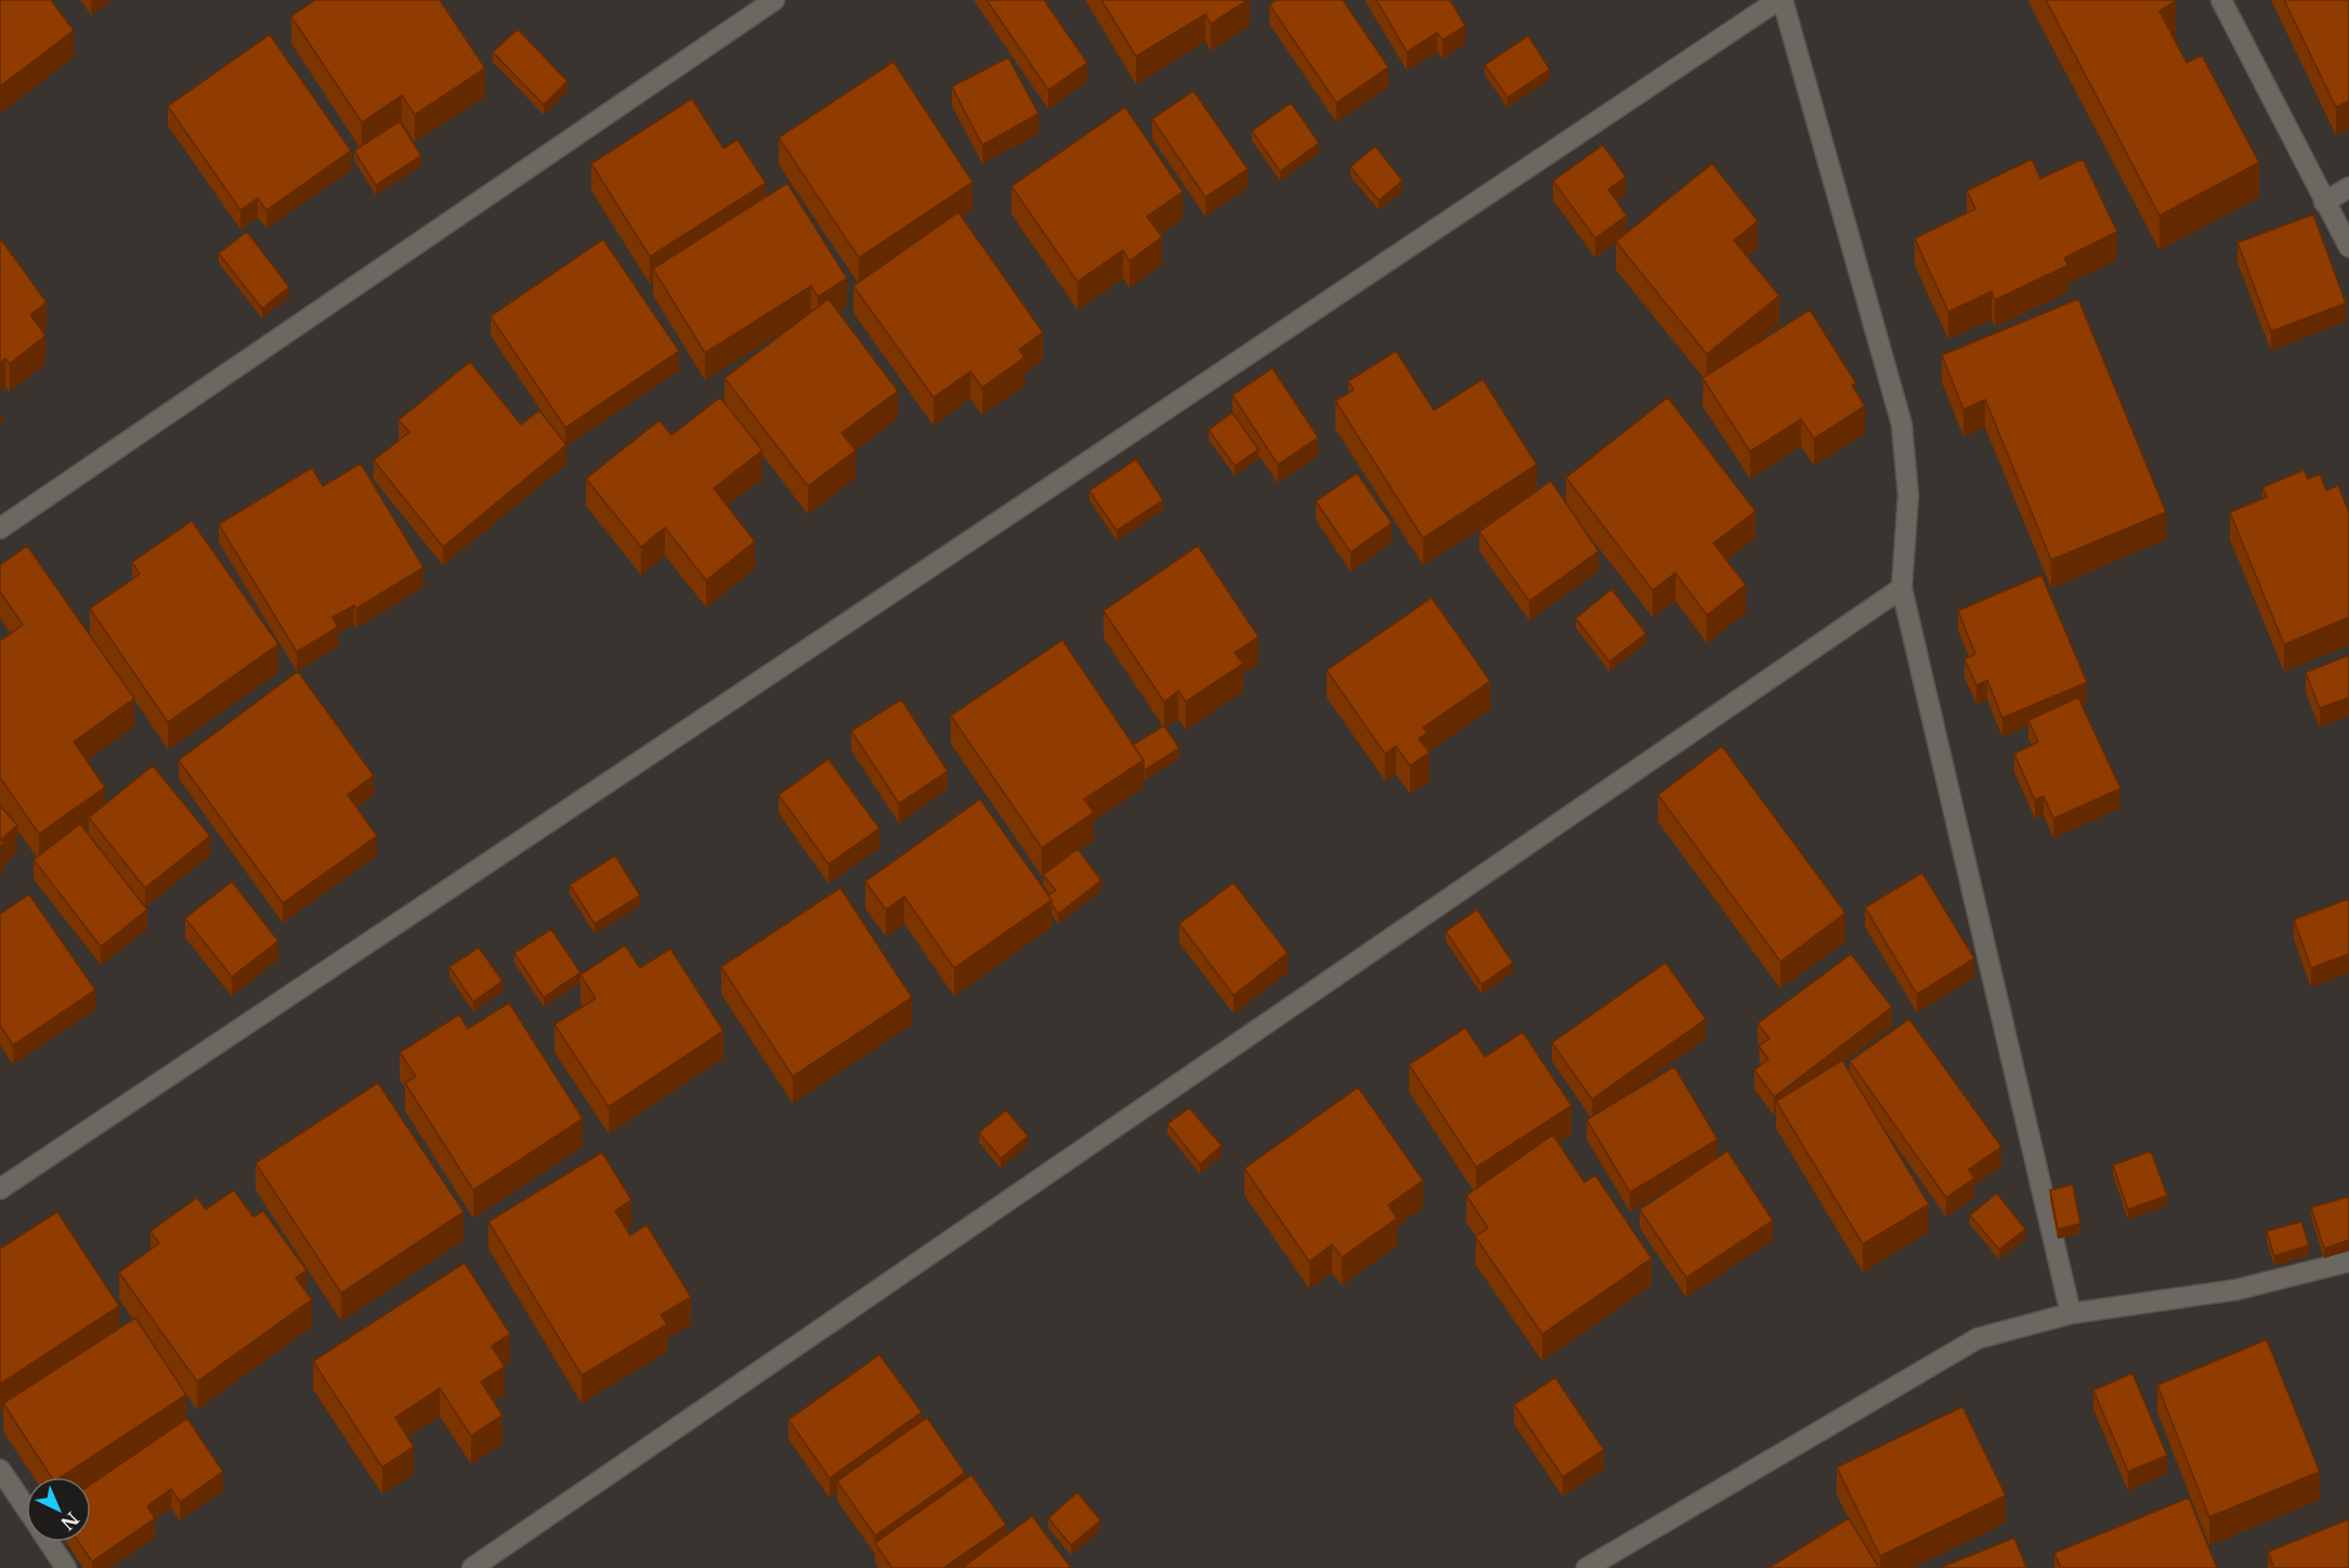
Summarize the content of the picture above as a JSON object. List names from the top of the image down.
{
  "north": "bottom right"
}
